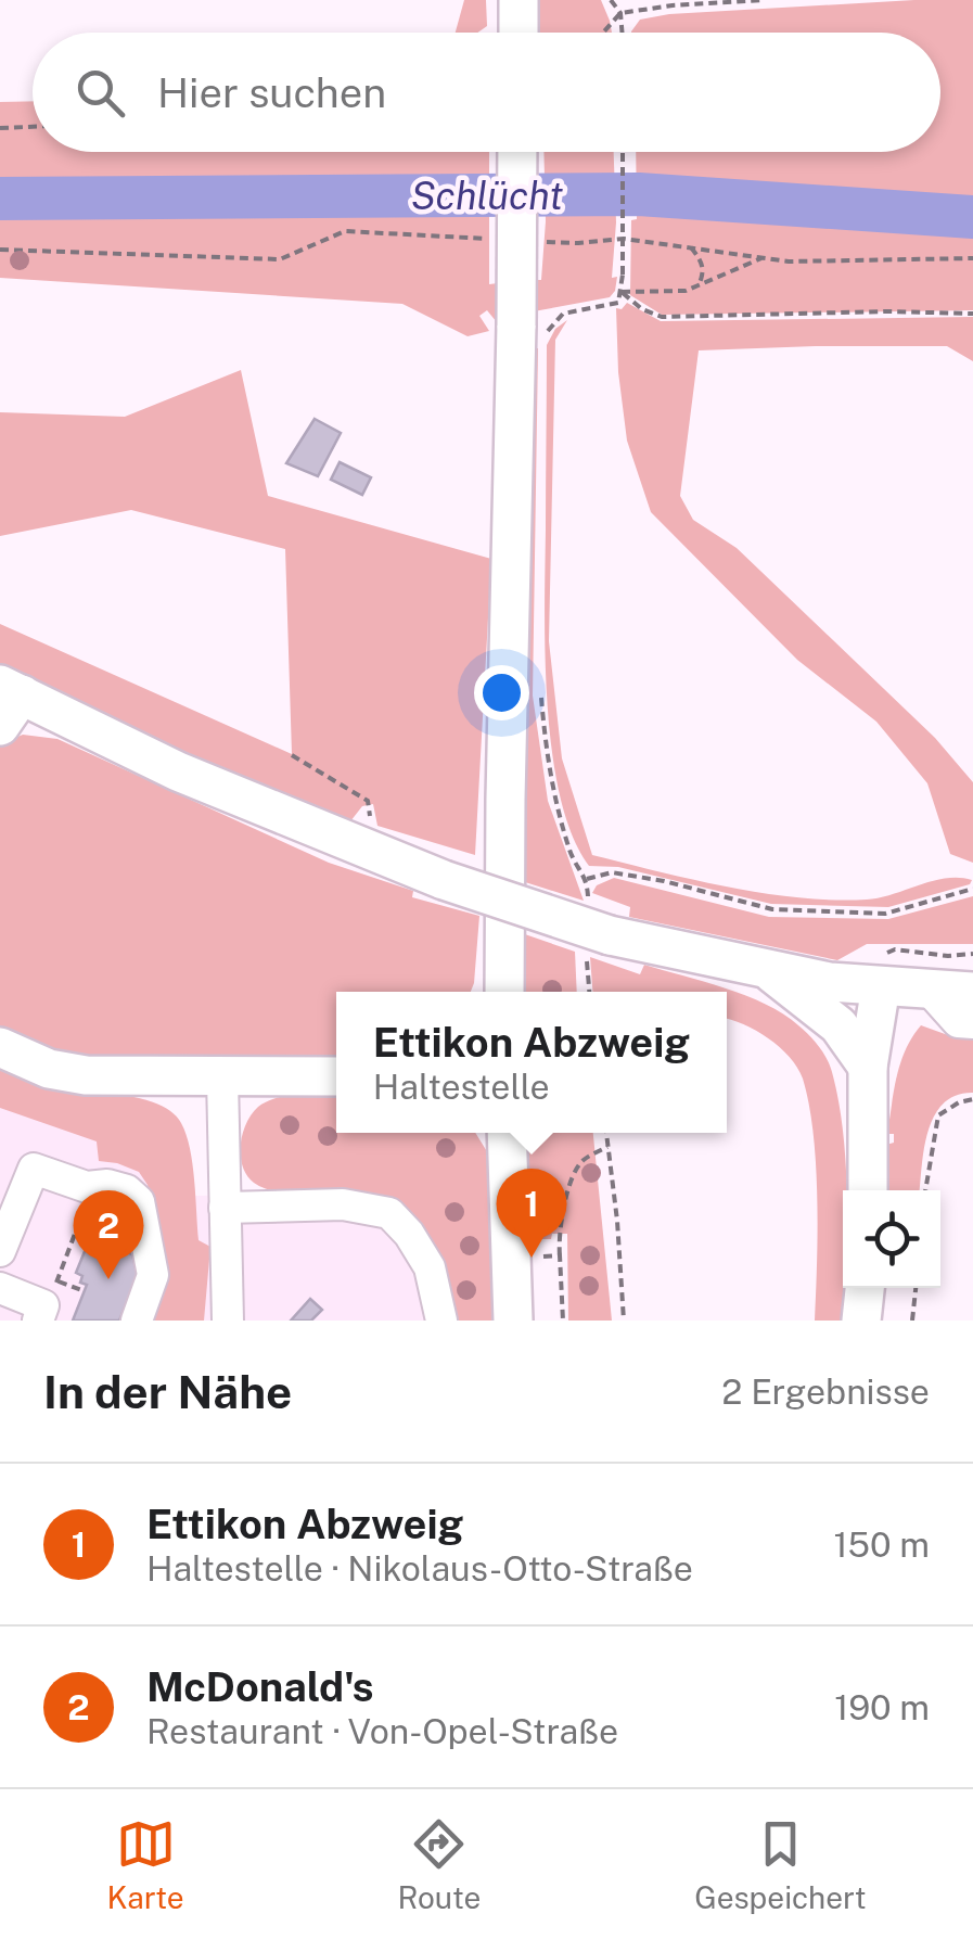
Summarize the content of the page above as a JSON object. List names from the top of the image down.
{
  "water": ["Schlücht"],
  "page": {
    "search": "Hier suchen",
    "popup": ["Ettikon Abzweig", "Haltestelle"],
    "pins": ["1", "2"],
    "heading": ["In der Nähe", "2 Ergebnisse"],
    "list": [
      {
        "mark": "1",
        "name": "Ettikon Abzweig",
        "note": "Haltestelle · Nikolaus-Otto-Straße",
        "value": "150 m"
      },
      {
        "mark": "2",
        "name": "McDonald's",
        "note": "Restaurant · Von-Opel-Straße",
        "value": "190 m"
      }
    ],
    "nav": ["Karte", "Route", "Gespeichert"]
  }
}
